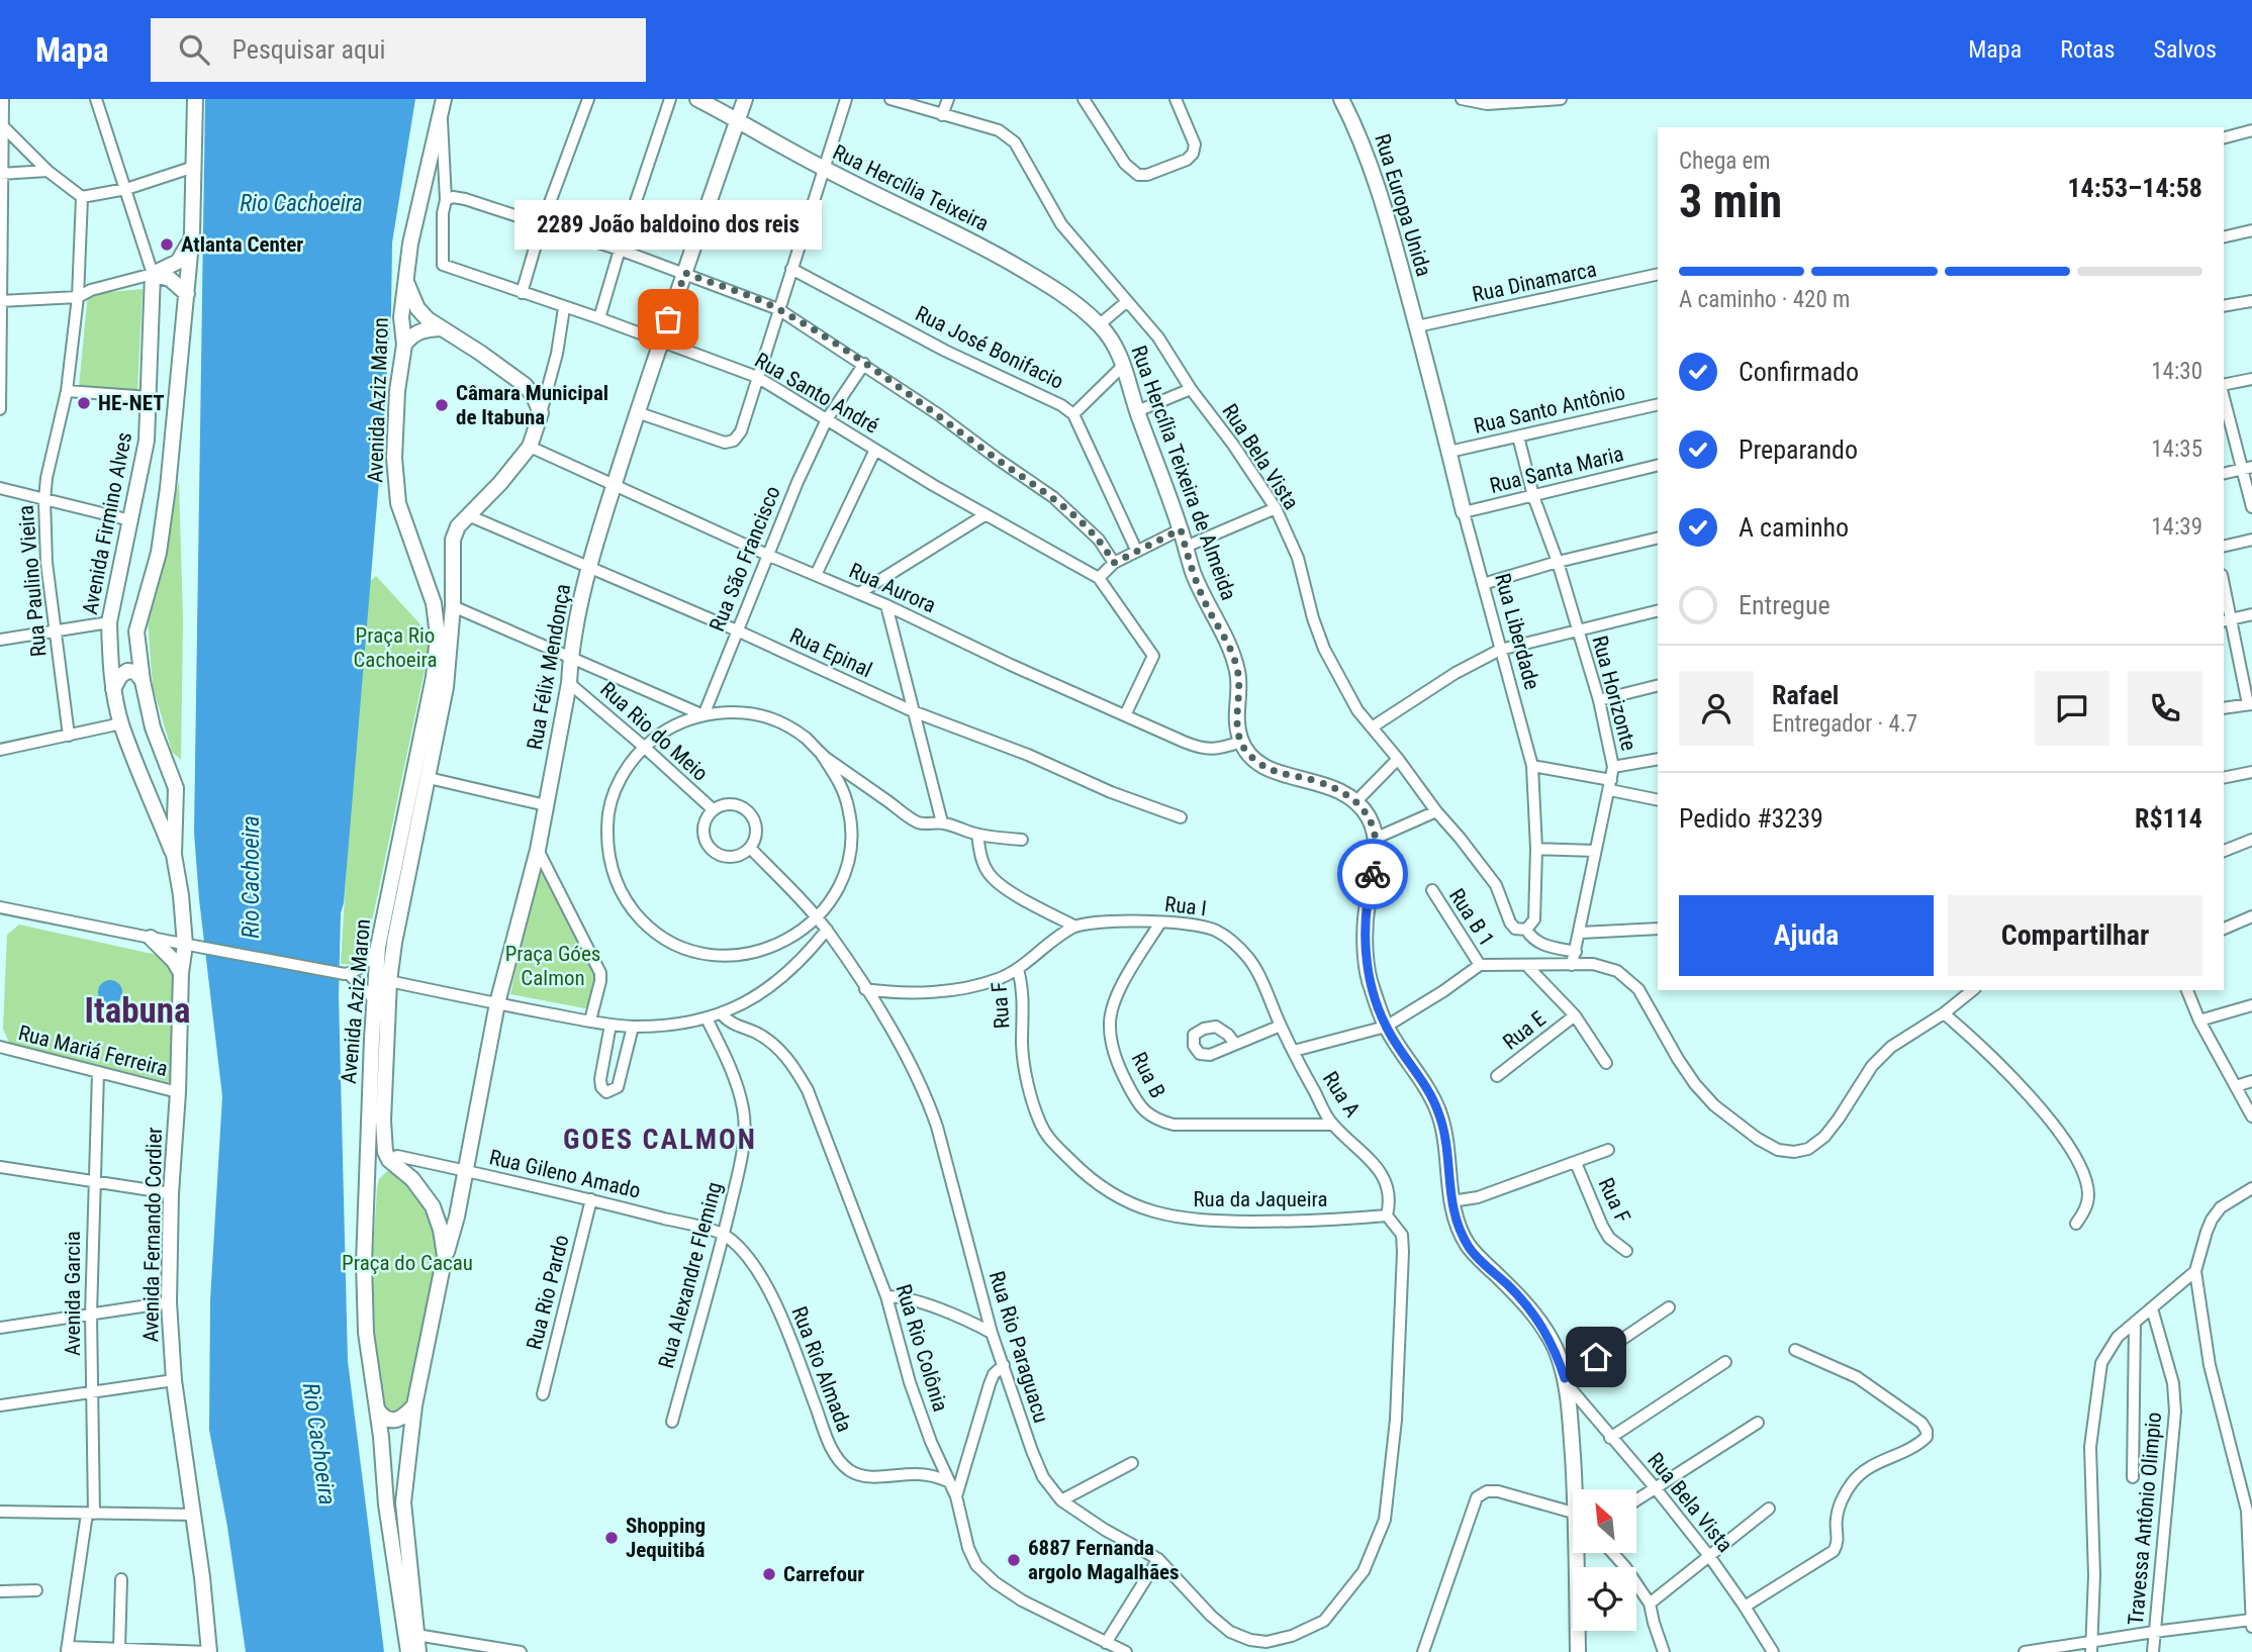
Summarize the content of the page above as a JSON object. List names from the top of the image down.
{
  "streets": {
    "main road": [
      "Rua Hercília Teixeira",
      "Rua Europa Unida",
      "Avenida Aziz Maron",
      "Rua Hercília Teixeira de Almeida",
      "Avenida Firmino Alves",
      "Rua Liberdade",
      "Rua Félix Mendonça",
      "Avenida Fernando Cordier"
    ],
    "street": [
      "Rua Dinamarca",
      "Rua José Bonifacio",
      "Rua Santo André",
      "Rua Santo Antônio",
      "Rua Bela Vista",
      "Rua Santa Maria",
      "Rua São Francisco",
      "Rua Paulino Vieira",
      "Rua Aurora",
      "Rua Epinal",
      "Rua Horizonte",
      "Rua Rio do Meio",
      "Rua I",
      "Rua B 1",
      "Rua F",
      "Rua E",
      "Rua Mariá Ferreira",
      "Rua B",
      "Rua A",
      "Rua Gileno Amado",
      "Rua da Jaqueira",
      "Rua Alexandre Fleming",
      "Rua Rio Pardo",
      "Avenida Garcia",
      "Rua Rio Paraguacu",
      "Rua Rio Colônia",
      "Rua Rio Almada",
      "Travessa Antônio Olimpio"
    ]
  },
  "crossings": [
    ["Rua Hercília Teixeira", "Rua Hercília Teixeira de Almeida"],
    ["Rua Hercília Teixeira", "Rua Félix Mendonça"],
    ["Rua Europa Unida", "Rua Dinamarca"],
    ["Rua Europa Unida", "Rua Liberdade"],
    ["Rua Dinamarca", "Rua Liberdade"],
    ["Rua Santo André", "Rua São Francisco"],
    ["Rua Santo André", "Rua Aurora"],
    ["Rua Santo André", "Rua Félix Mendonça"],
    ["Avenida Aziz Maron", "Rua Aurora"],
    ["Avenida Aziz Maron", "Rua Epinal"],
    ["Avenida Aziz Maron", "Rua Gileno Amado"],
    ["Rua Santo Antônio", "Rua Liberdade"],
    ["Rua Santo Antônio", "Rua Horizonte"],
    ["Rua Bela Vista", "Rua Liberdade"],
    ["Rua Santa Maria", "Rua Liberdade"],
    ["Rua Santa Maria", "Rua Horizonte"],
    ["Rua Hercília Teixeira de Almeida", "Rua Aurora"],
    ["Avenida Firmino Alves", "Avenida Fernando Cordier"],
    ["Rua São Francisco", "Rua Aurora"],
    ["Rua São Francisco", "Rua Epinal"],
    ["Rua Aurora", "Rua Félix Mendonça"],
    ["Rua Epinal", "Rua Félix Mendonça"],
    ["Rua Félix Mendonça", "Rua Rio do Meio"],
    ["Rua Félix Mendonça", "Rua Gileno Amado"],
    ["Rua I", "Rua F"],
    ["Rua I", "Rua B"],
    ["Rua I", "Rua A"],
    ["Rua F", "Rua da Jaqueira"],
    ["Rua Mariá Ferreira", "Avenida Fernando Cordier"],
    ["Rua Mariá Ferreira", "Avenida Garcia"],
    ["Rua B", "Rua A"],
    ["Rua A", "Rua da Jaqueira"],
    ["Rua A", "Rua Rio Paraguacu"],
    ["Rua Gileno Amado", "Rua Alexandre Fleming"],
    ["Rua Gileno Amado", "Rua Rio Pardo"],
    ["Rua Gileno Amado", "Rua Rio Almada"],
    ["Rua da Jaqueira", "Rua Rio Paraguacu"],
    ["Rua Alexandre Fleming", "Rua Rio Almada"],
    ["Rua Rio Colônia", "Rua Rio Almada"]
  ],
  "districts": ["Itabuna", "GOES CALMON"],
  "water": ["Rio Cachoeira"],
  "parks": ["Praça Rio Cachoeira", "Praça Góes Calmon", "Praça do Cacau"],
  "places": [
    "Atlanta Center",
    "2289 João baldoino dos reis",
    "HE-NET",
    "Câmara Municipal de Itabuna",
    "Shopping Jequitibá",
    "6887 Fernanda argolo Magalhães",
    "Carrefour"
  ],
  "north": "top left",
  "page": {
    "header": "Mapa",
    "search": "Pesquisar aqui",
    "nav": ["Mapa", "Rotas", "Salvos"],
    "heading": ["3 min", "Chega em", "14:53–14:58"],
    "panel": [
      "Rafael",
      "Entregador · 4.7",
      "Pedido #3239",
      "R$114"
    ],
    "bubble": "2289 João baldoino dos reis",
    "bar": "A caminho · 420 m",
    "list": [
      ["Confirmado", "14:30"],
      ["Preparando", "14:35"],
      ["A caminho", "14:39"],
      "Entregue"
    ],
    "buttons": ["Ajuda", "Compartilhar"]
  }
}
